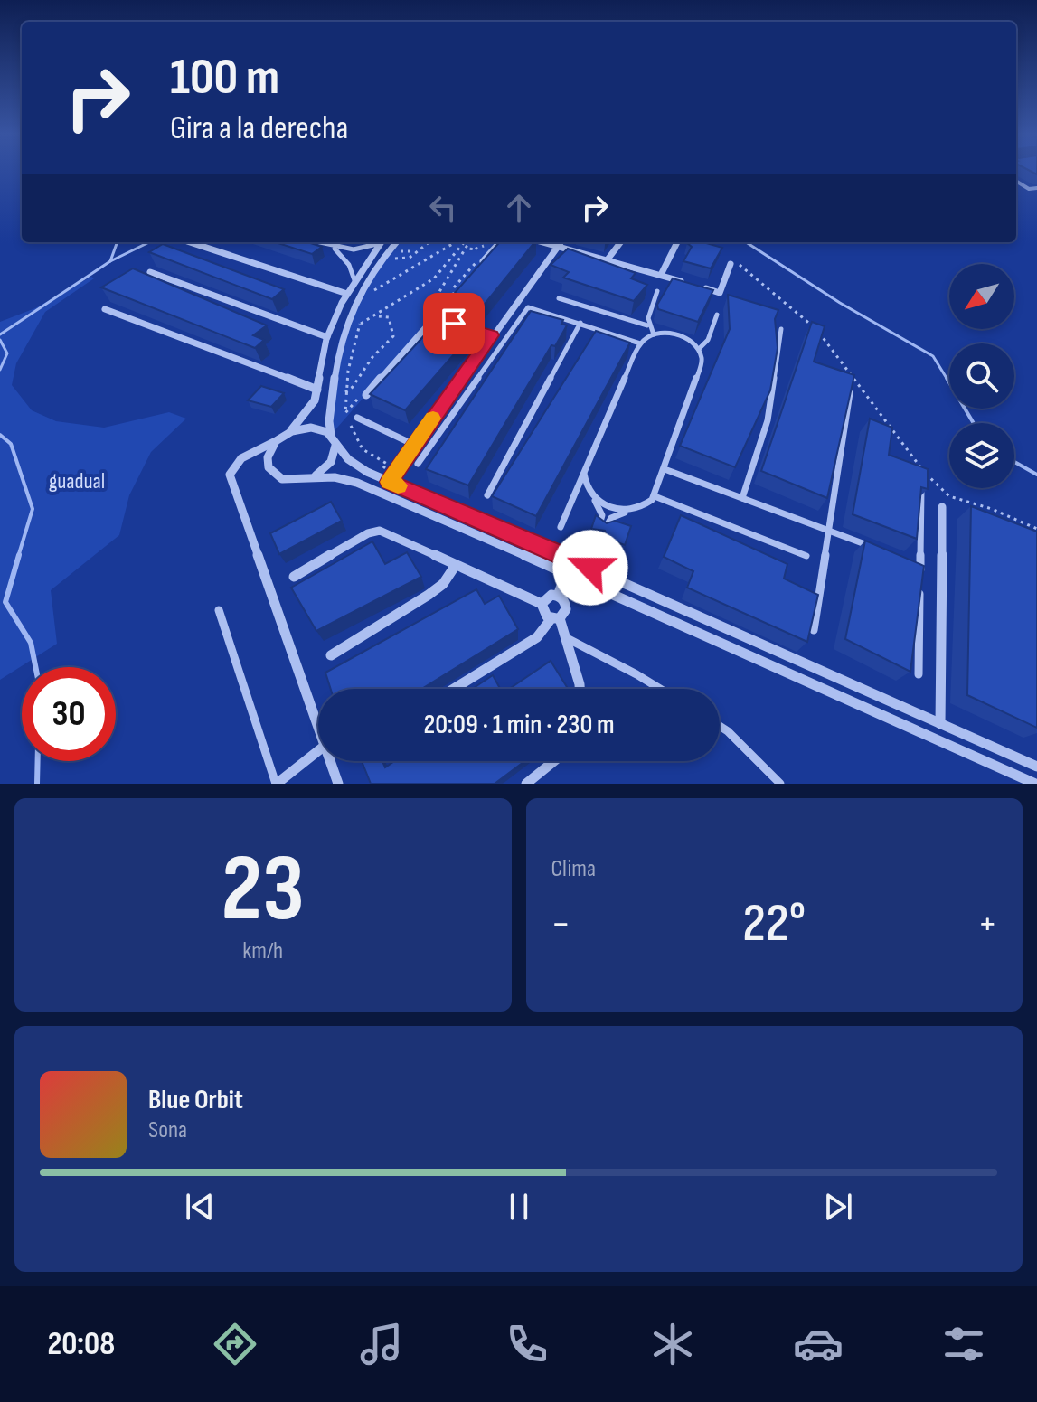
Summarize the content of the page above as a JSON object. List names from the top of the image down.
{
  "parks": ["guadual"],
  "north": "bottom left",
  "page": {
    "turn": ["100 m", "Gira a la derecha"],
    "limit": "30",
    "trip": "20:09 · 1 min · 230 m",
    "tile": [
      ["23", "km/h"],
      "Clima"
    ],
    "heat": ["−", "22°", "+"],
    "song": ["Blue Orbit", "Sona"],
    "tabs": "20:08"
  }
}
